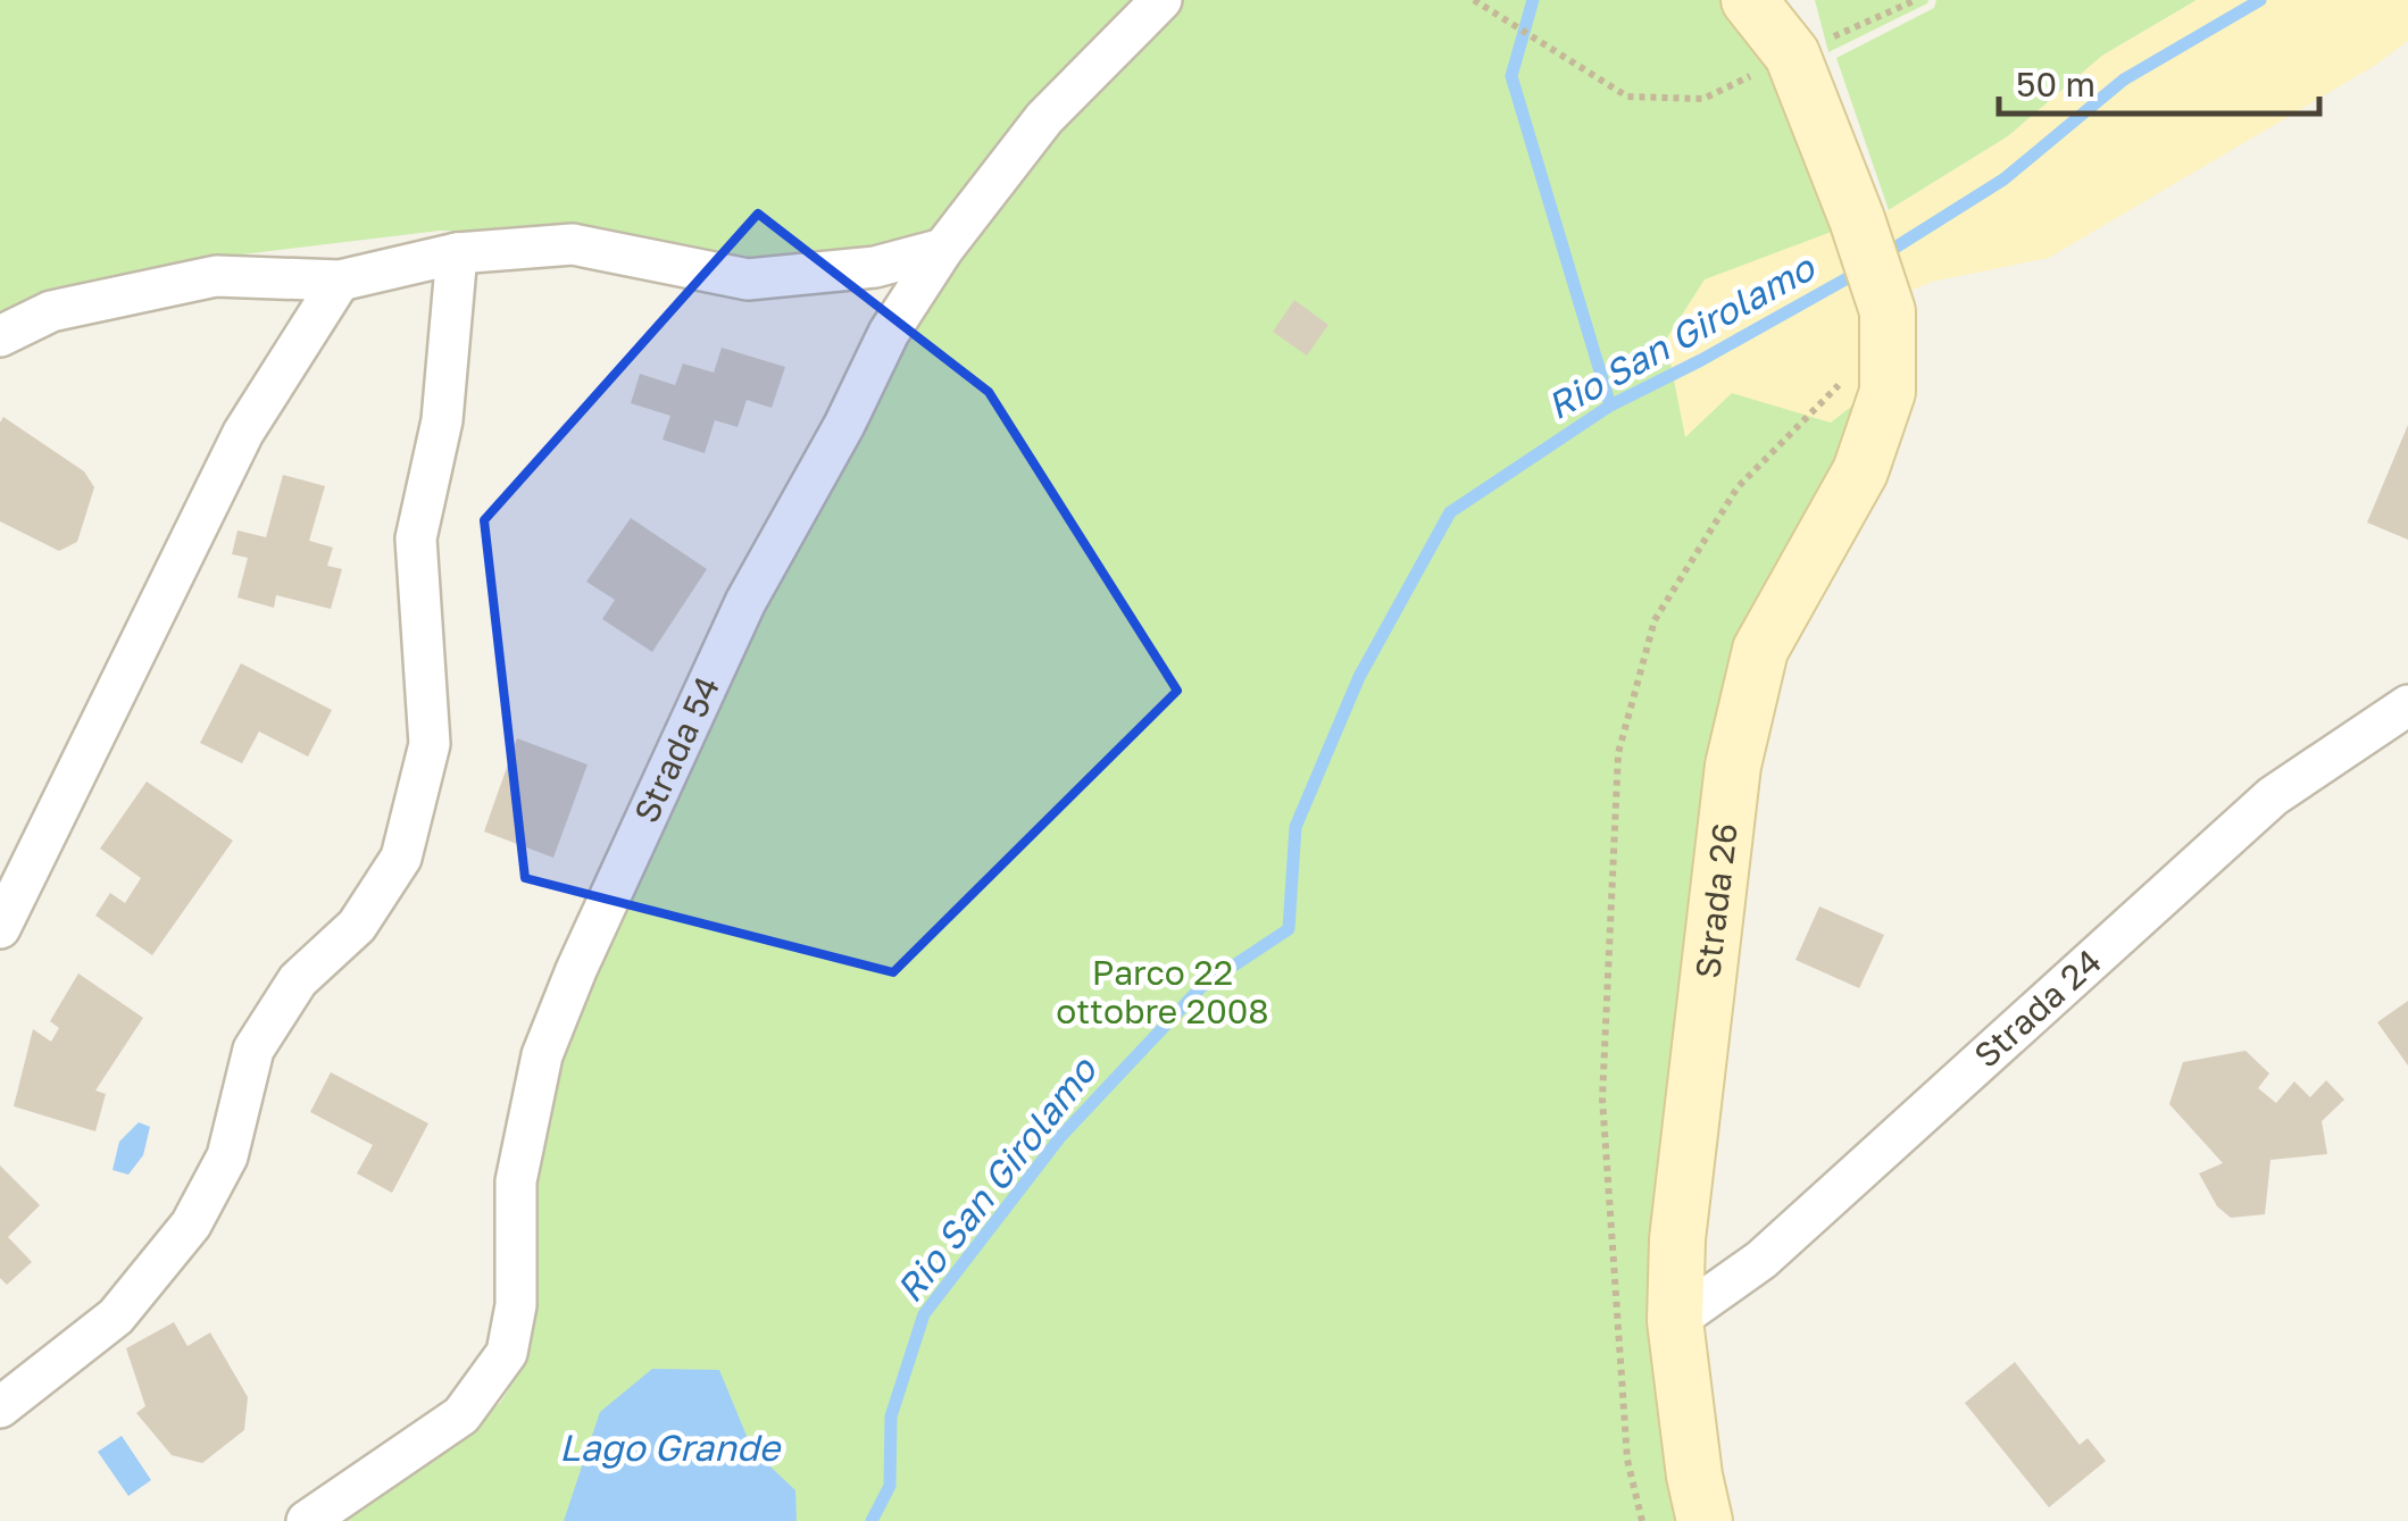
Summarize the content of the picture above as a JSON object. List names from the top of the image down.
{
  "streets": {
    "street": ["Strada 54", "Strada 26", "Strada 24"]
  },
  "crossings": [
    ["Strada 26", "Strada 24"]
  ],
  "water": ["Rio San Girolamo", "Lago Grande"],
  "parks": ["Parco 22 ottobre 2008"],
  "scale_bar": "50 m"
}
